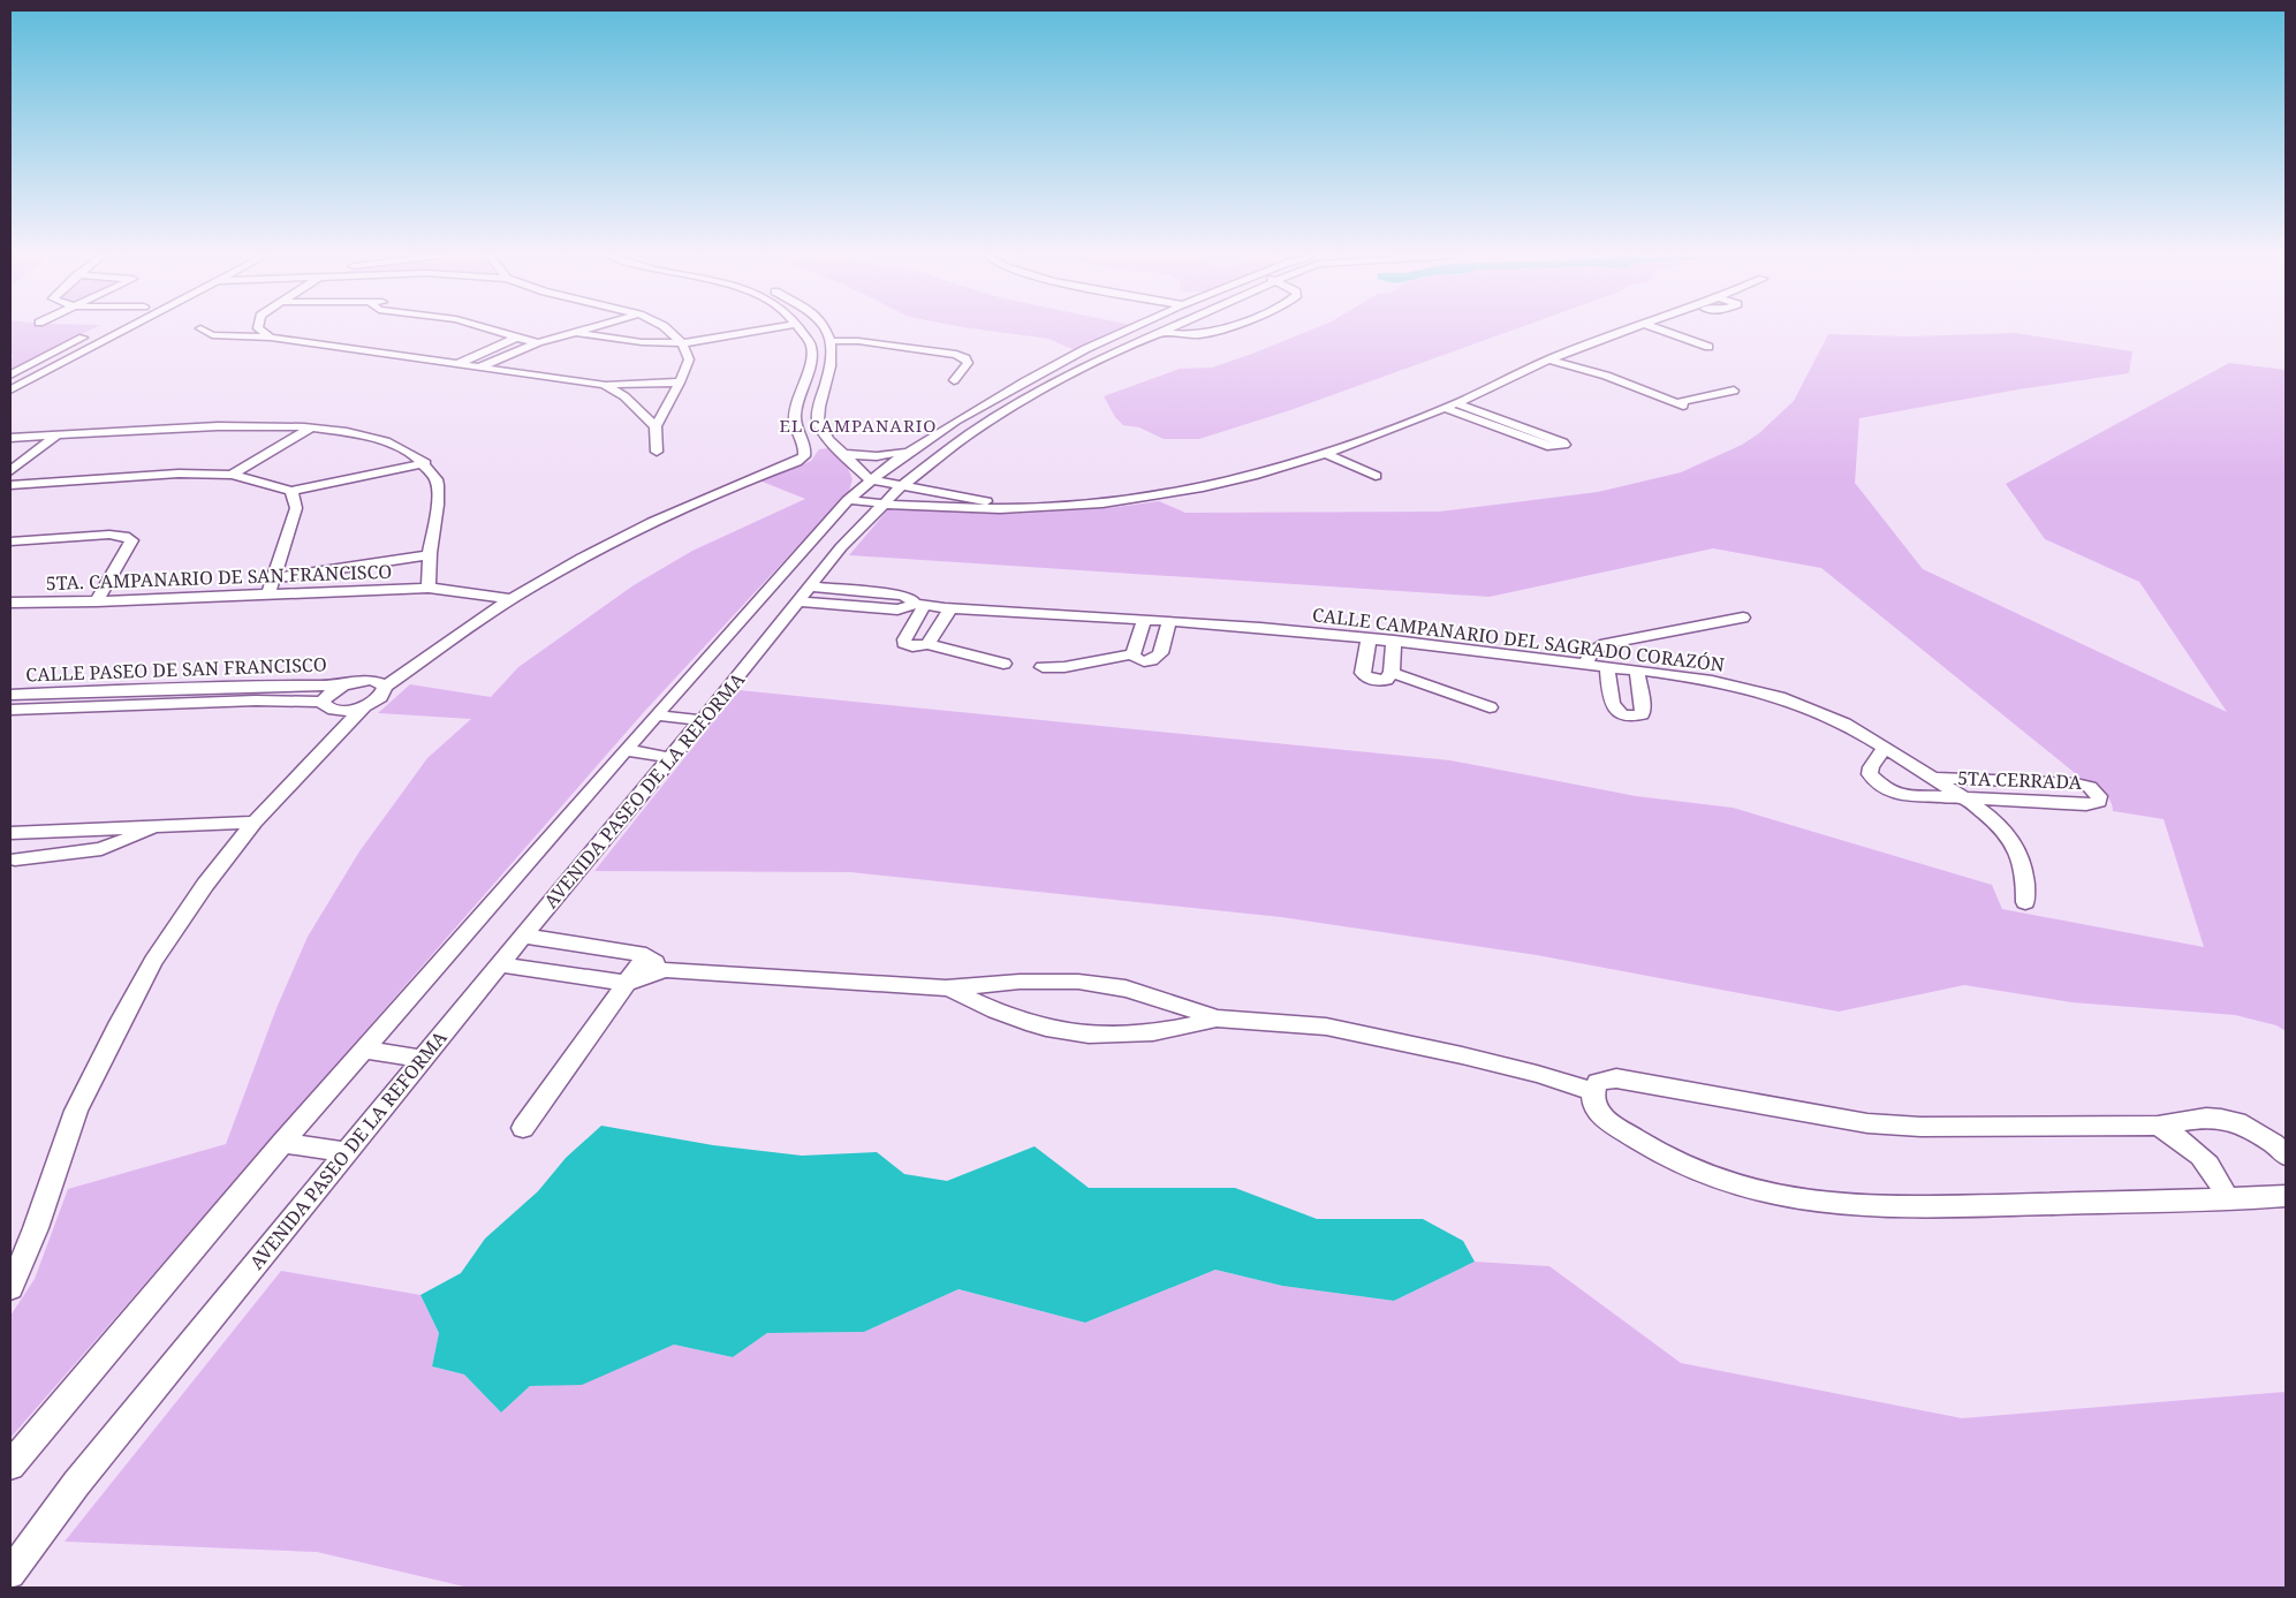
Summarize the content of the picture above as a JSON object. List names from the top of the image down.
{
  "streets": {
    "street": [
      "5TA. CAMPANARIO DE SAN FRANCISCO",
      "CALLE CAMPANARIO DEL SAGRADO CORAZÓN",
      "CALLE PASEO DE SAN FRANCISCO",
      "5TA CERRADA",
      "AVENIDA PASEO DE LA REFORMA"
    ]
  },
  "crossings": [
    ["CALLE CAMPANARIO DEL SAGRADO CORAZÓN", "5TA CERRADA"],
    ["CALLE CAMPANARIO DEL SAGRADO CORAZÓN", "AVENIDA PASEO DE LA REFORMA"]
  ],
  "districts": ["EL CAMPANARIO"]
}
